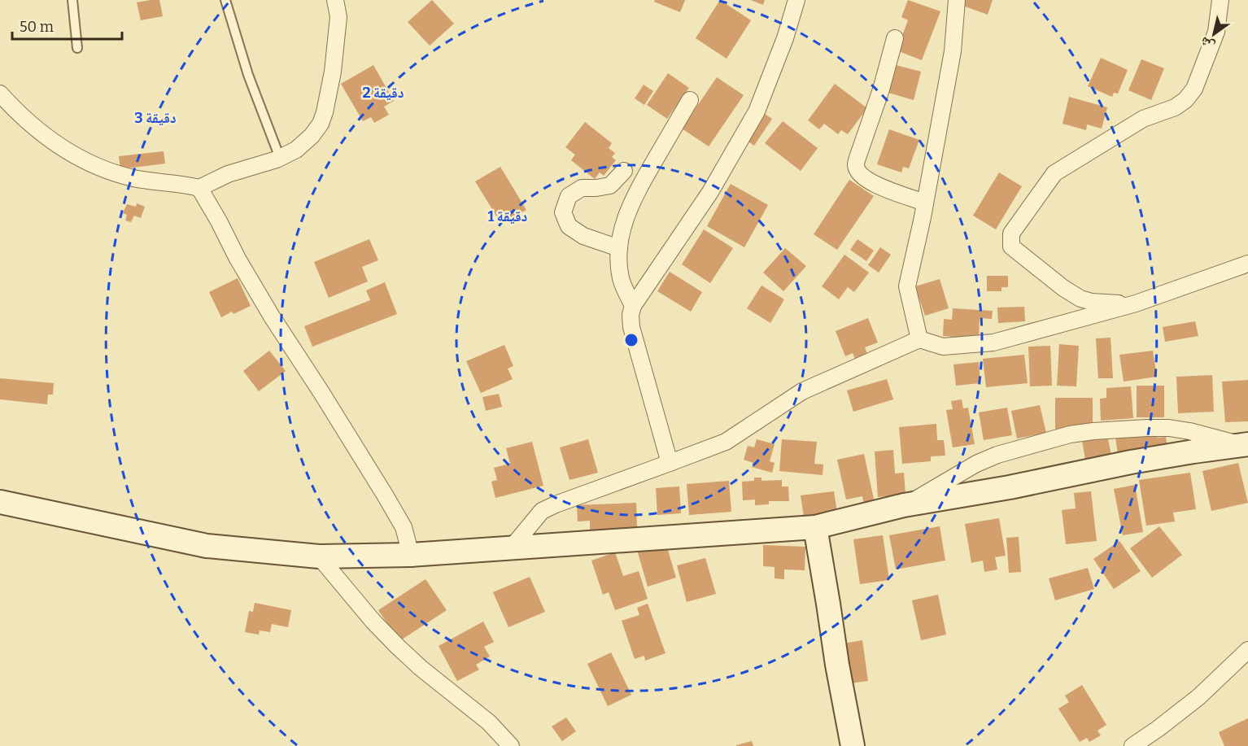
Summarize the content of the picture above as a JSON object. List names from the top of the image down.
{
  "scale_bar": "50 m",
  "north": "bottom left",
  "rings": ["2 دقيقة", "3 دقيقة", "1 دقيقة"]
}
